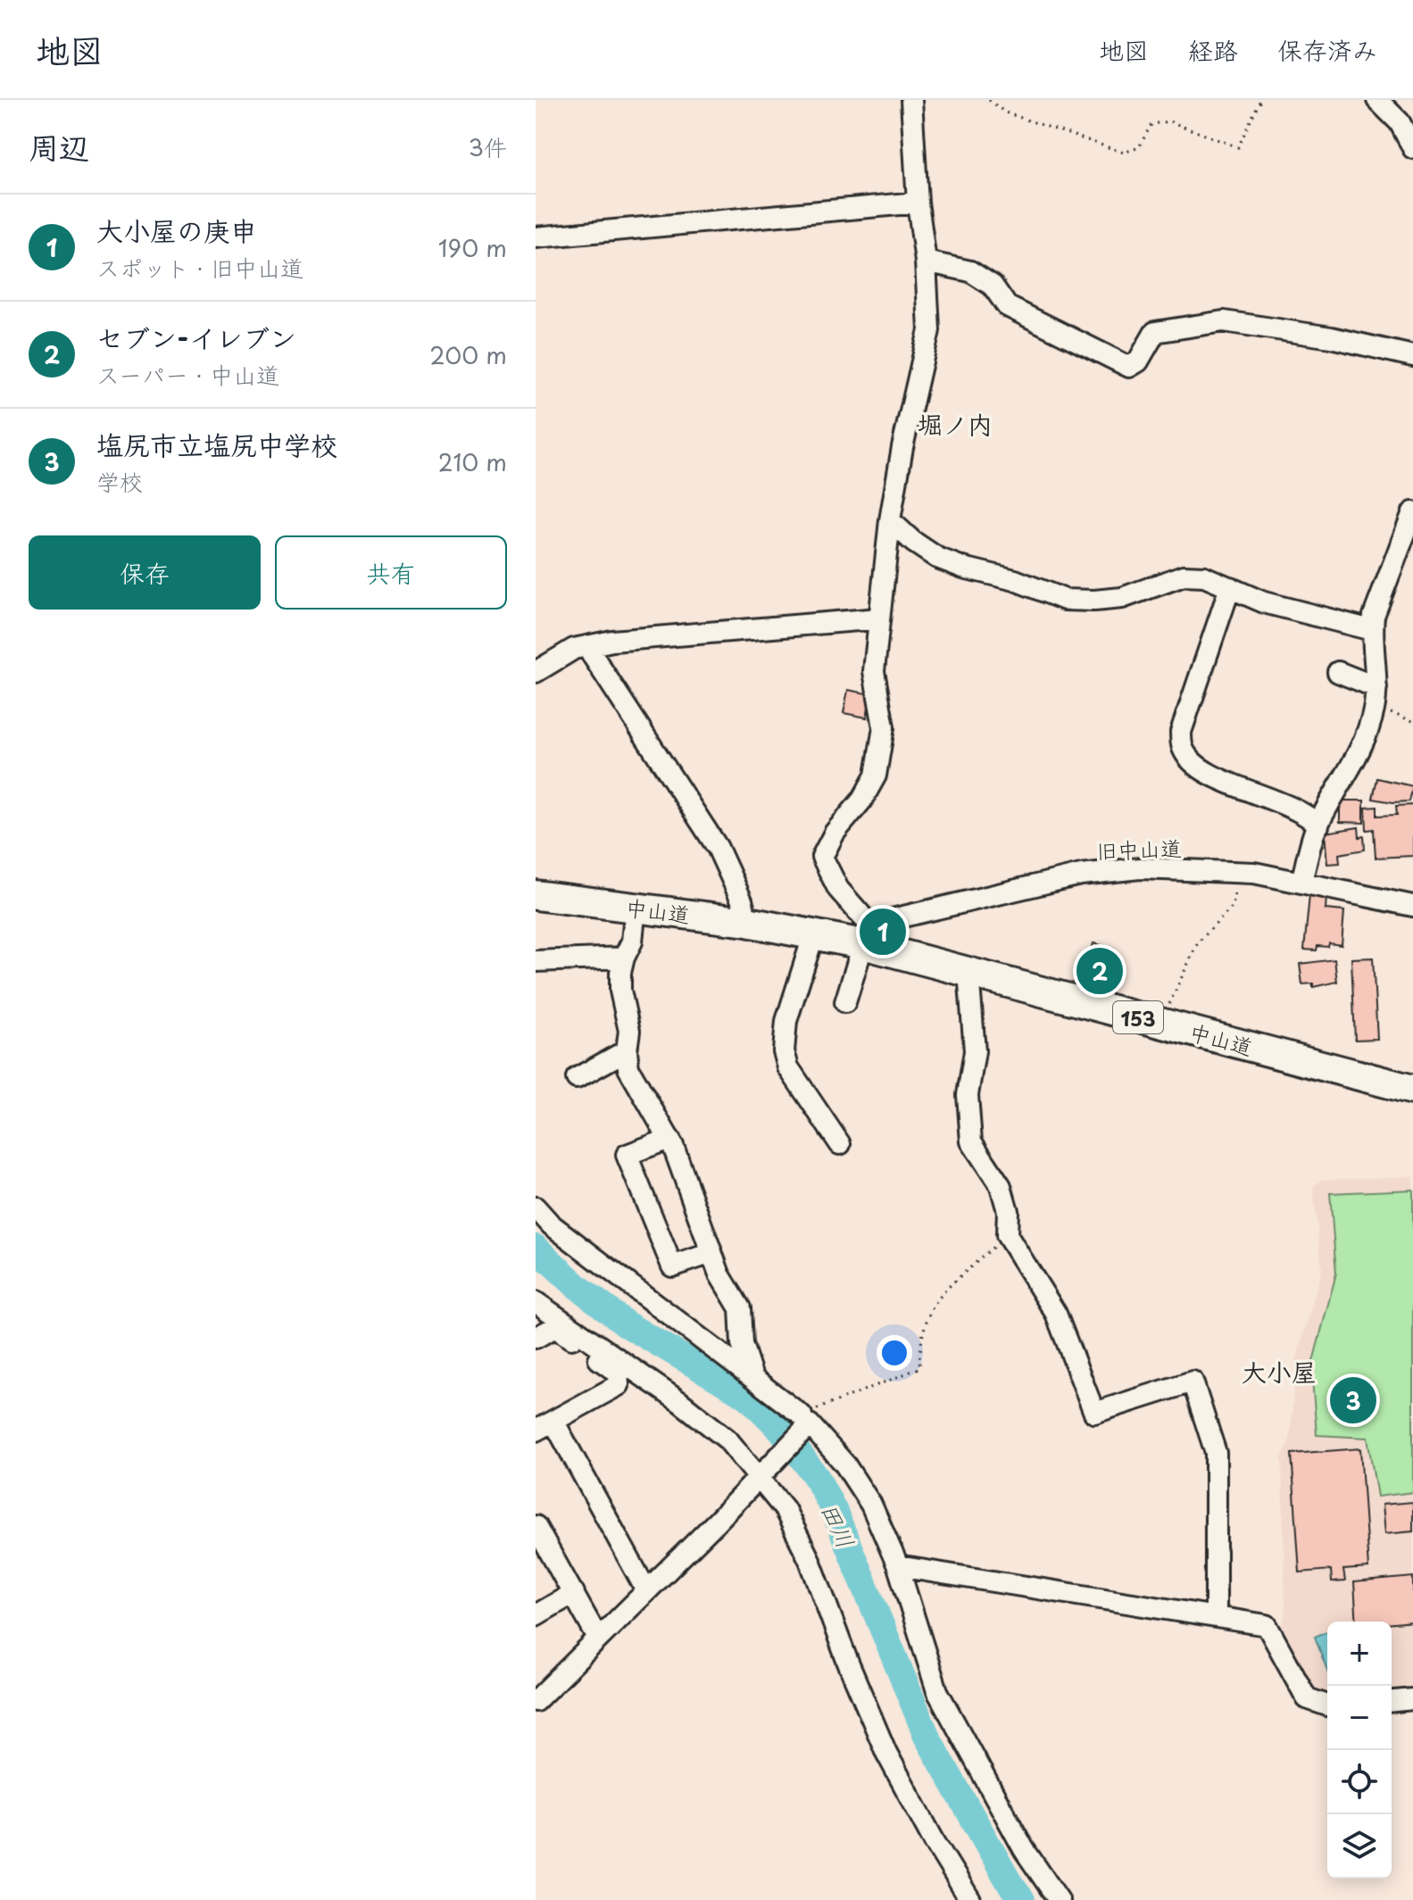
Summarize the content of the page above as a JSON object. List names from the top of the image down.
{
  "streets": {
    "highway": ["中山道", "153"],
    "street": ["旧中山道"]
  },
  "crossings": [
    ["旧中山道", "中山道"]
  ],
  "districts": ["堀ノ内", "大小屋"],
  "water": ["田川"],
  "page": {
    "header": "地図",
    "nav": ["地図", "経路", "保存済み"],
    "heading": ["周辺", "3件"],
    "list": [
      {
        "mark": "1",
        "name": "大小屋の庚申",
        "note": "スポット · 旧中山道",
        "value": "190 m"
      },
      {
        "mark": "2",
        "name": "セブン-イレブン",
        "note": "スーパー · 中山道",
        "value": "200 m"
      },
      {
        "mark": "3",
        "name": "塩尻市立塩尻中学校",
        "note": "学校",
        "value": "210 m"
      }
    ],
    "buttons": ["保存", "共有"],
    "pins": ["1", "2", "3"],
    "map_buttons": ["+", "−"]
  }
}
